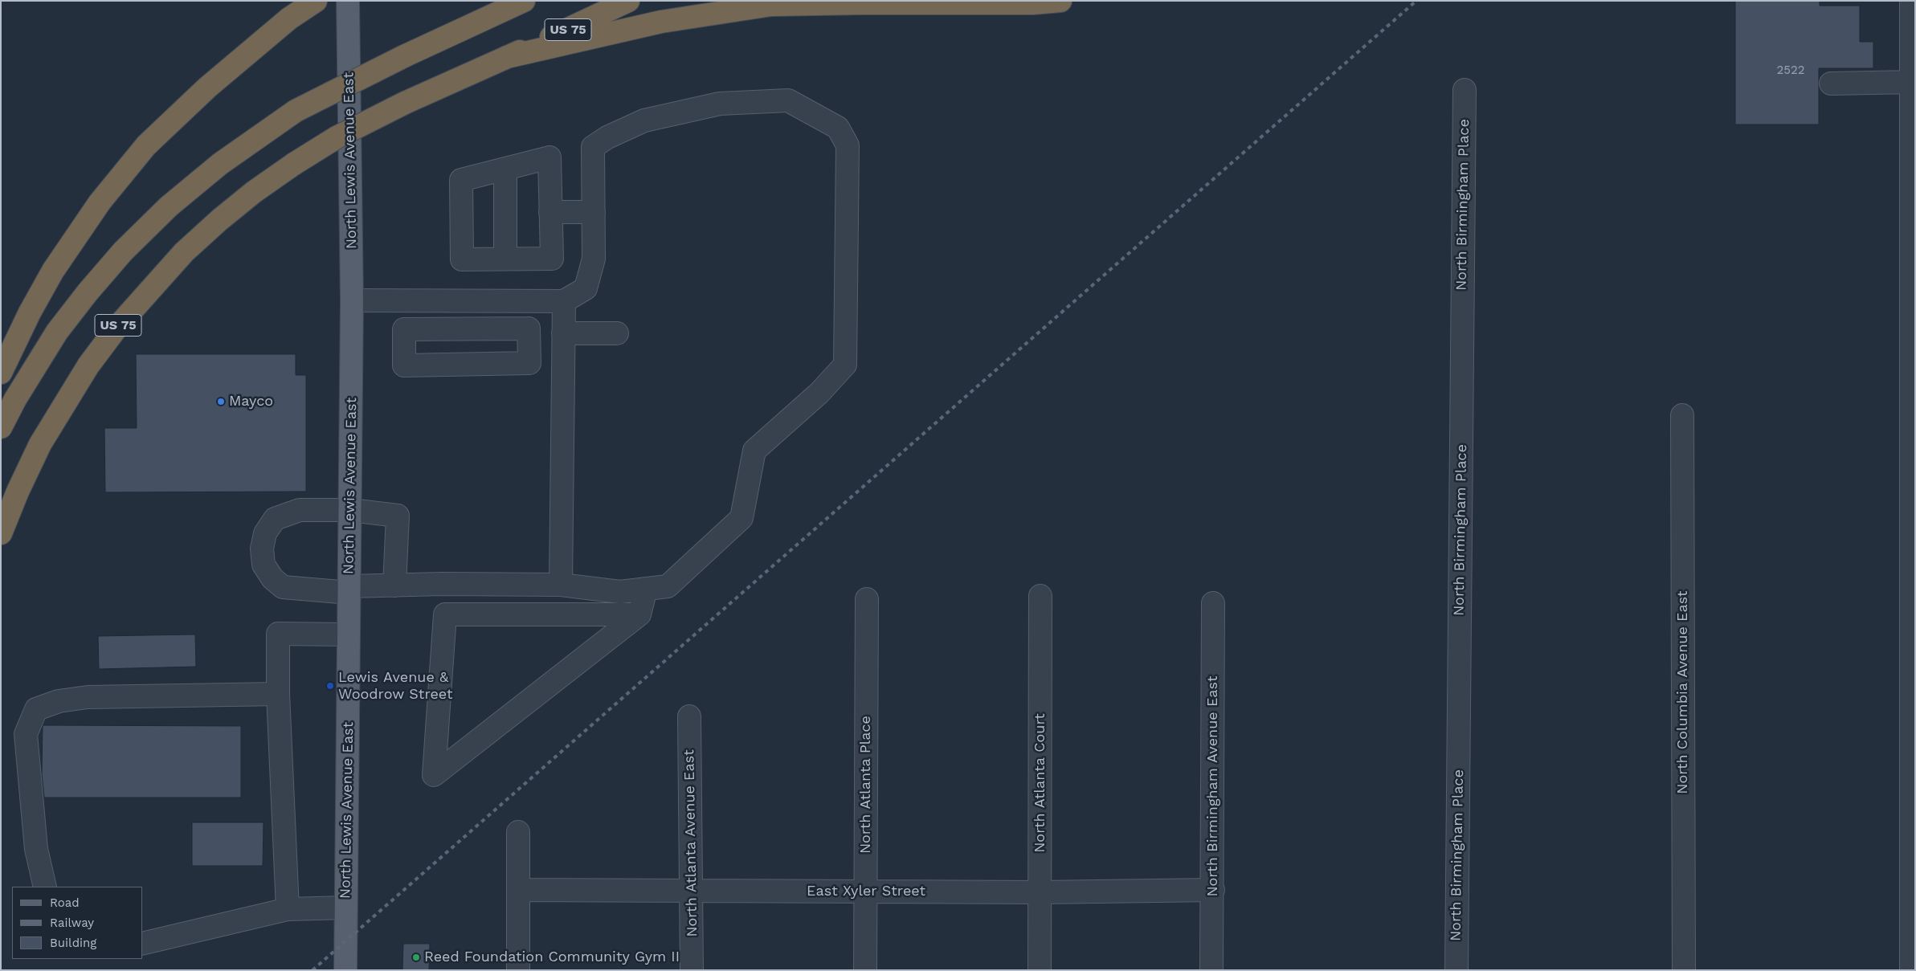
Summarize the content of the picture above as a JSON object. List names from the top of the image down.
{
  "streets": {
    "highway": ["US 75"],
    "main road": ["North Lewis Avenue East"],
    "street": [
      "North Birmingham Place",
      "North Columbia Avenue East",
      "North Atlanta Court",
      "North Atlanta Place",
      "North Birmingham Avenue East",
      "North Atlanta Avenue East",
      "East Xyler Street"
    ]
  },
  "crossings": [
    ["North Atlanta Court", "East Xyler Street"],
    ["North Atlanta Place", "East Xyler Street"],
    ["North Birmingham Avenue East", "East Xyler Street"],
    ["North Atlanta Avenue East", "East Xyler Street"]
  ],
  "places": ["Mayco", "Lewis Avenue & Woodrow Street", "Reed Foundation Community Gym II"],
  "house_numbers": ["2522"],
  "legend": ["Road", "Railway", "Building"]
}
